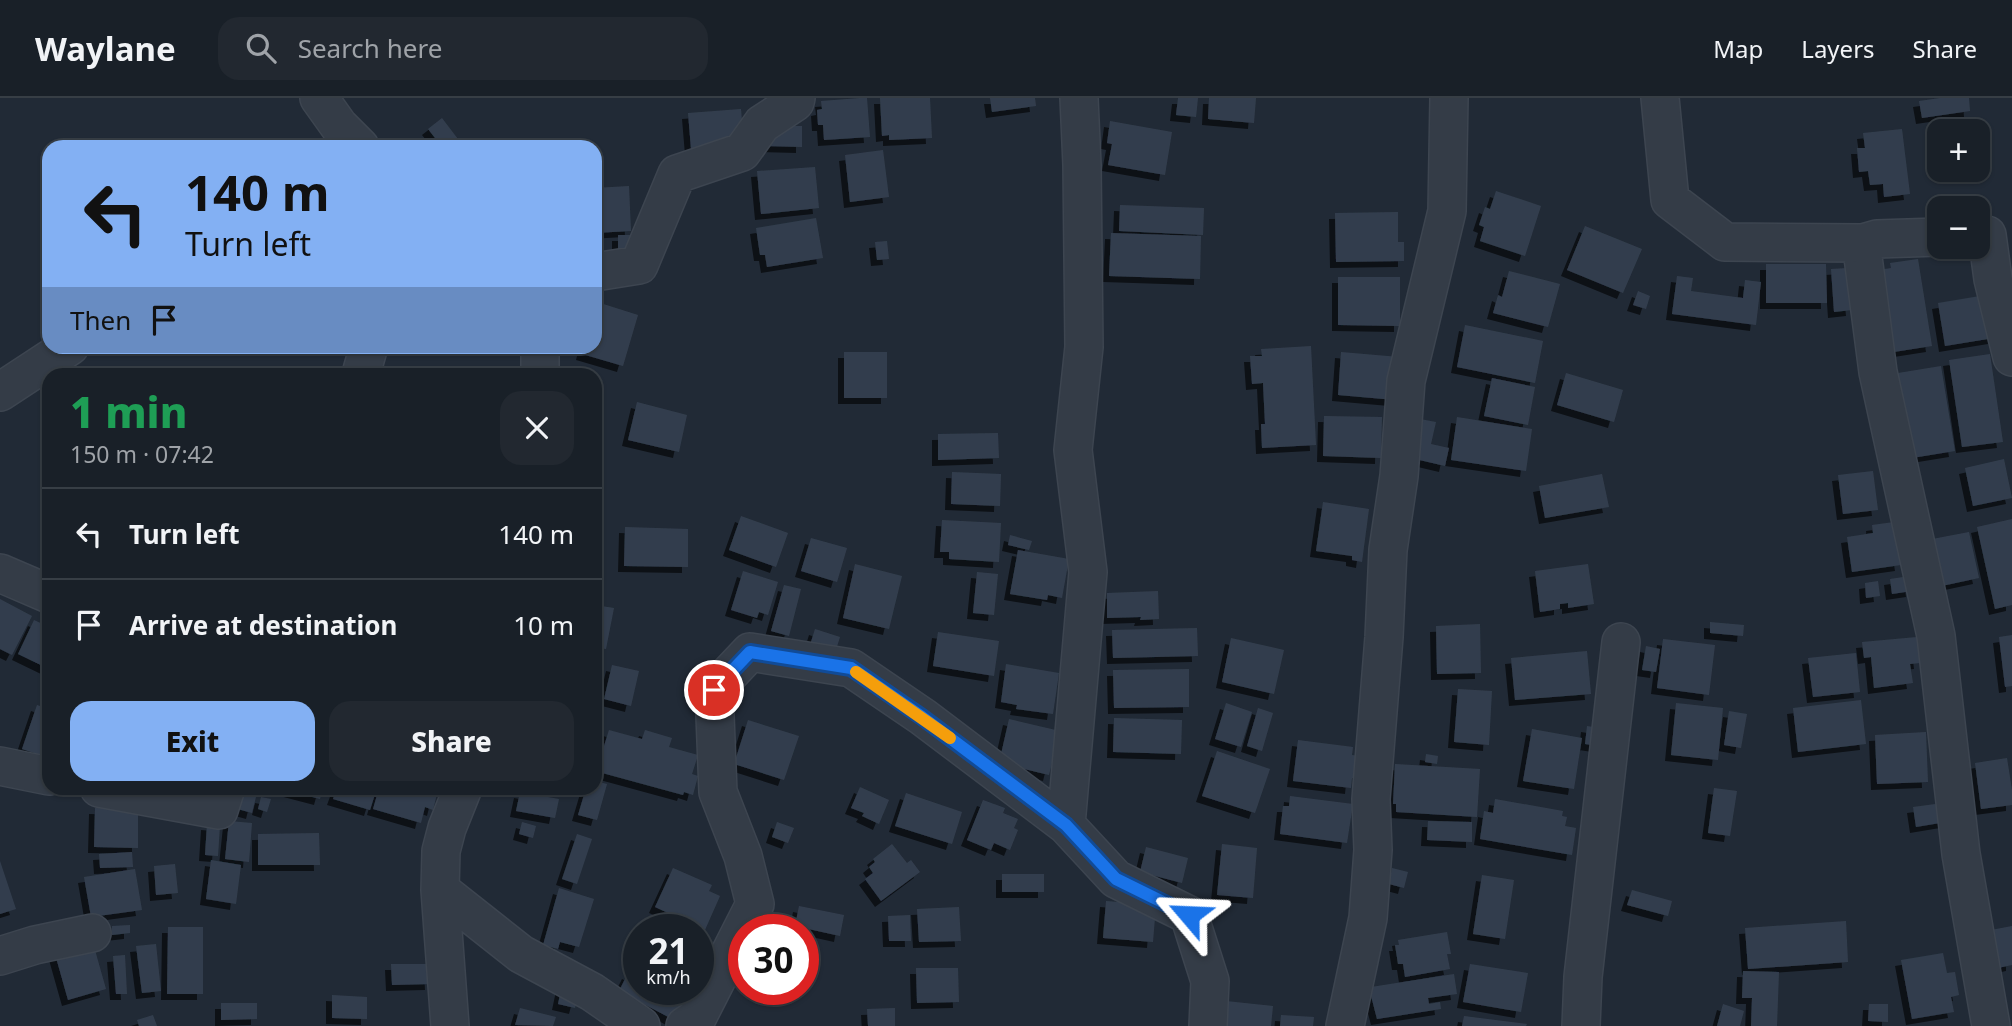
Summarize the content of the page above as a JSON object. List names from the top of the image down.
{
  "page": {
    "header": "Waylane",
    "search": "Search here",
    "nav": ["Map", "Layers", "Share"],
    "map_buttons": ["+", "−"],
    "turn": ["140 m", "Turn left"],
    "then": "Then",
    "heading": ["1 min", "150 m · 07:42"],
    "list": [
      {
        "name": "Turn left",
        "value": "140 m"
      },
      {
        "name": "Arrive at destination",
        "value": "10 m"
      }
    ],
    "buttons": ["Exit", "Share"],
    "speed": "21 km/h",
    "limit": "30"
  }
}
